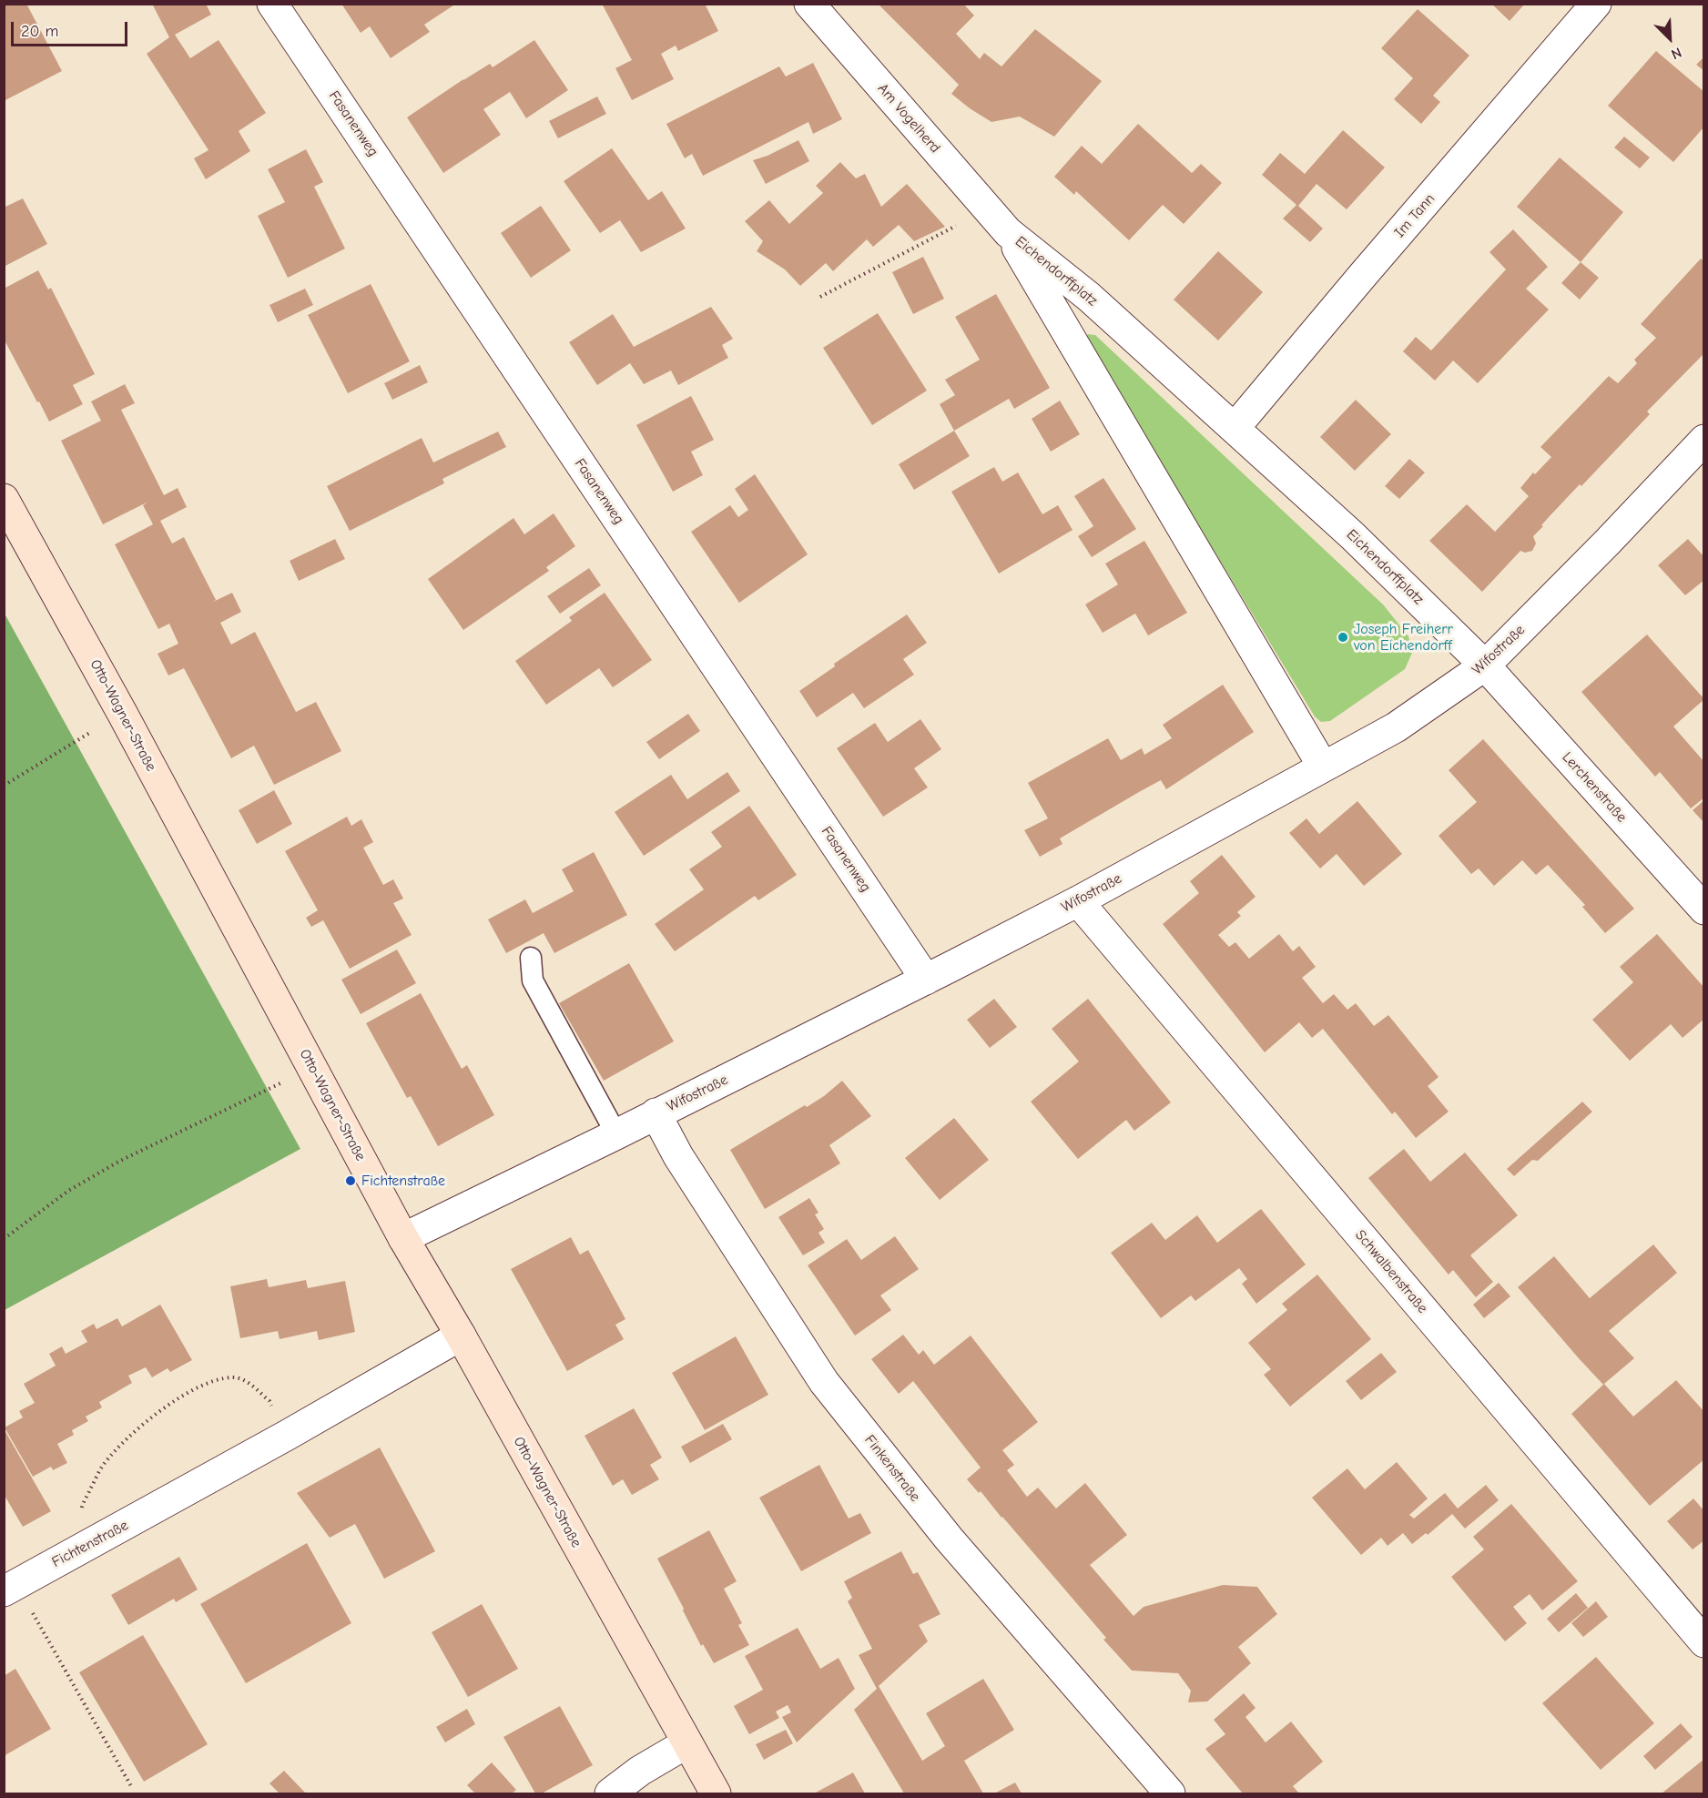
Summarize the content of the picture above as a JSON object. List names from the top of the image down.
{
  "streets": {
    "street": [
      "Am Vogelherd",
      "Fasanenweg",
      "Im Tann",
      "Eichendorffplatz",
      "Wifostraße",
      "Otto-Wagner-Straße",
      "Lerchenstraße",
      "Schwalbenstraße",
      "Finkenstraße",
      "Fichtenstraße"
    ]
  },
  "crossings": [
    ["Am Vogelherd", "Eichendorffplatz"],
    ["Fasanenweg", "Wifostraße"],
    ["Im Tann", "Eichendorffplatz"],
    ["Eichendorffplatz", "Wifostraße"],
    ["Eichendorffplatz", "Lerchenstraße"],
    ["Wifostraße", "Otto-Wagner-Straße"],
    ["Wifostraße", "Lerchenstraße"],
    ["Wifostraße", "Schwalbenstraße"],
    ["Wifostraße", "Finkenstraße"],
    ["Otto-Wagner-Straße", "Fichtenstraße"]
  ],
  "places": ["Joseph Freiherr von Eichendorff", "Fichtenstraße"],
  "scale_bar": "20 m",
  "north": "bottom right"
}
